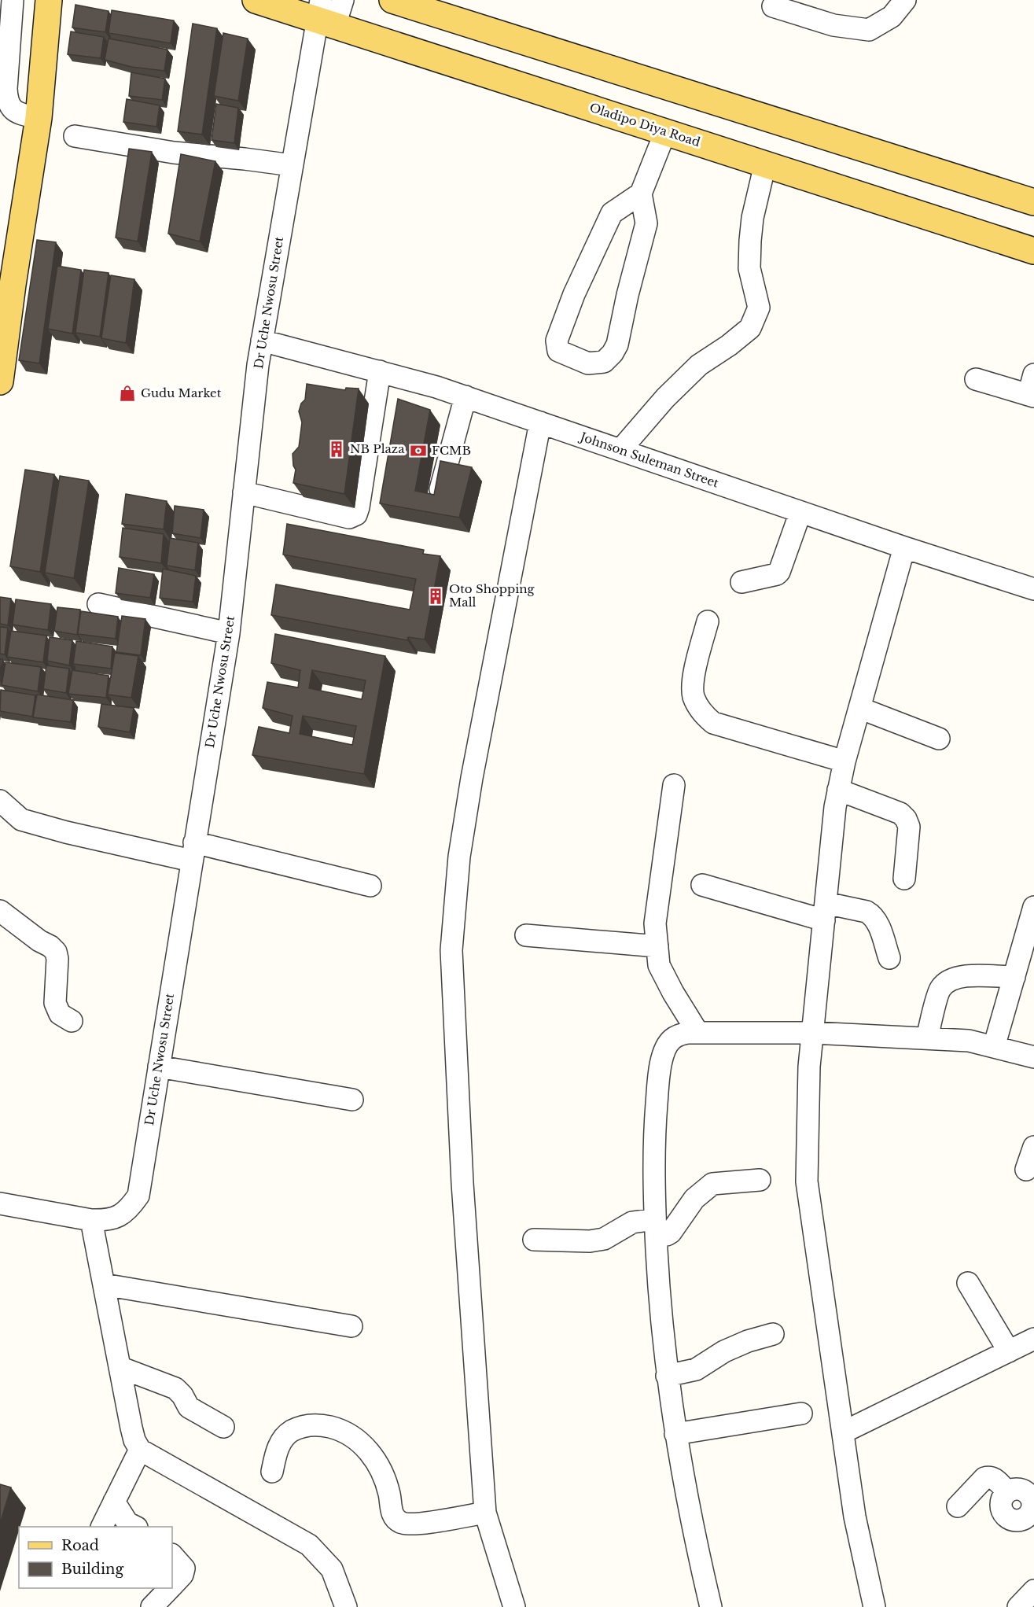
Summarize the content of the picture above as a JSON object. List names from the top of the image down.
{
  "streets": {
    "main road": ["Oladipo Diya Road"],
    "street": ["Dr Uche Nwosu Street", "Johnson Suleman Street"]
  },
  "crossings": [
    ["Oladipo Diya Road", "Dr Uche Nwosu Street"],
    ["Dr Uche Nwosu Street", "Johnson Suleman Street"]
  ],
  "places": {
    "shop": ["Gudu Market"],
    "building": ["NB Plaza", "Oto Shopping Mall"],
    "bank": ["FCMB"]
  },
  "legend": ["Road", "Building"]
}
